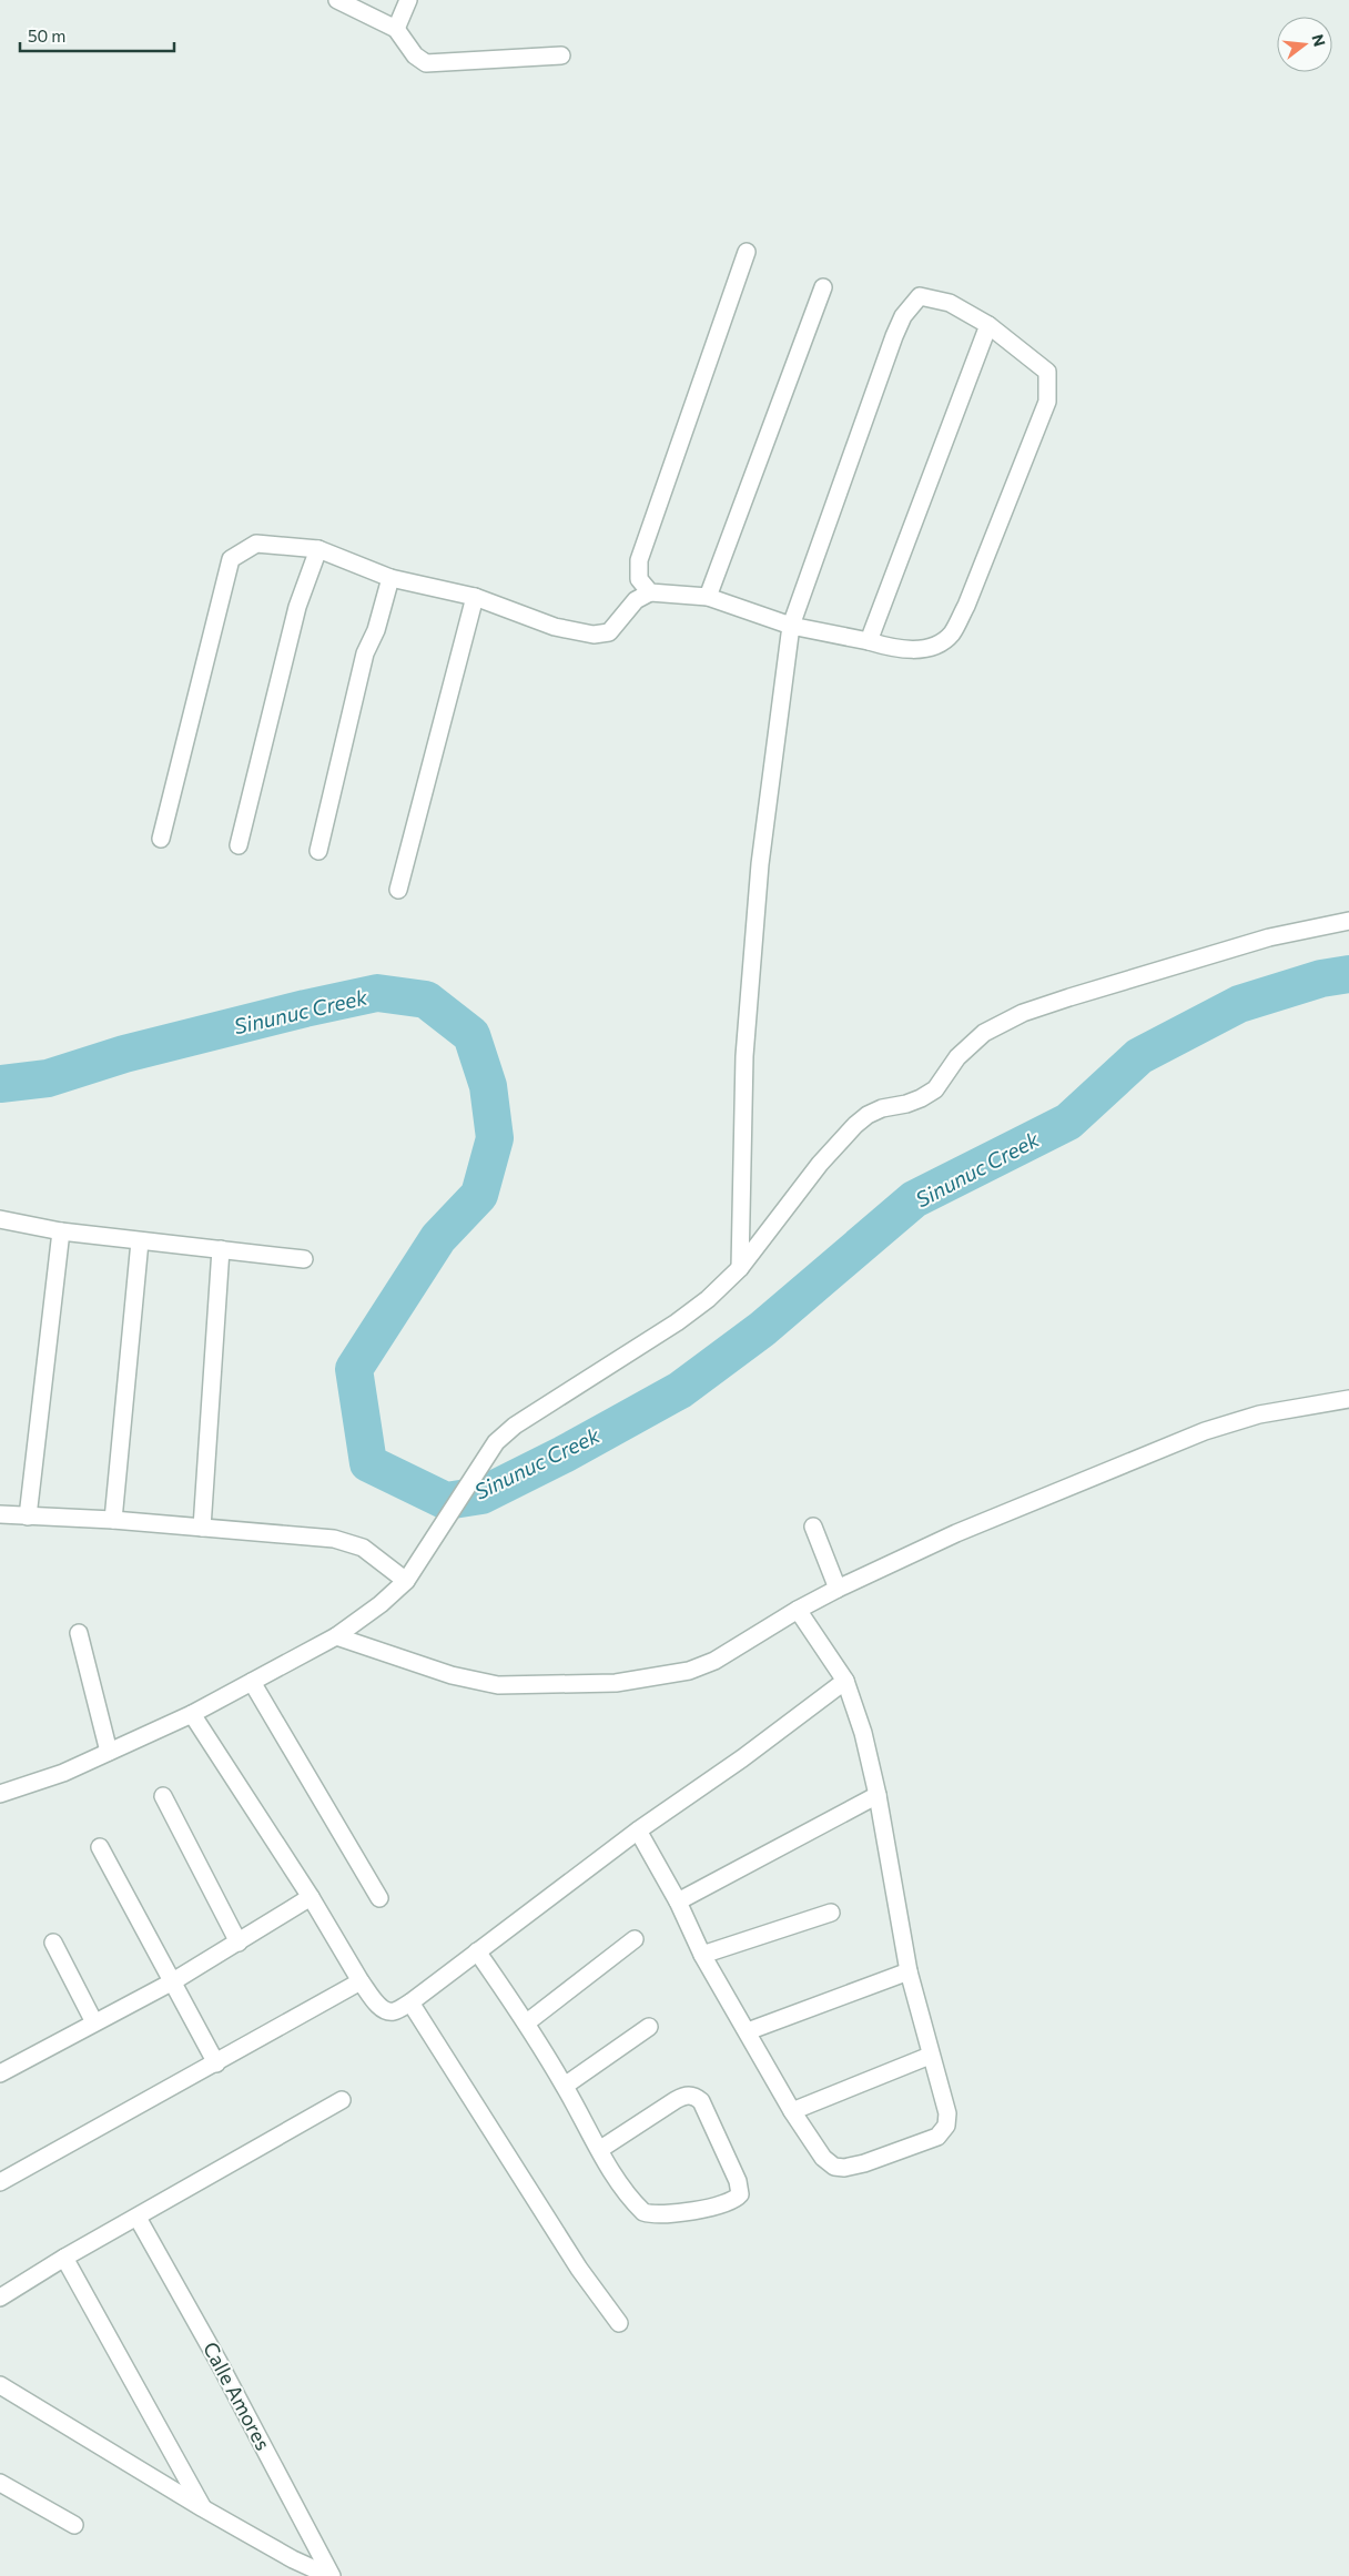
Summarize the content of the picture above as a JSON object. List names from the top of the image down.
{
  "streets": {
    "street": ["Calle Amores"]
  },
  "water": ["Sinunuc Creek"],
  "scale_bar": "50 m",
  "north": "right"
}
